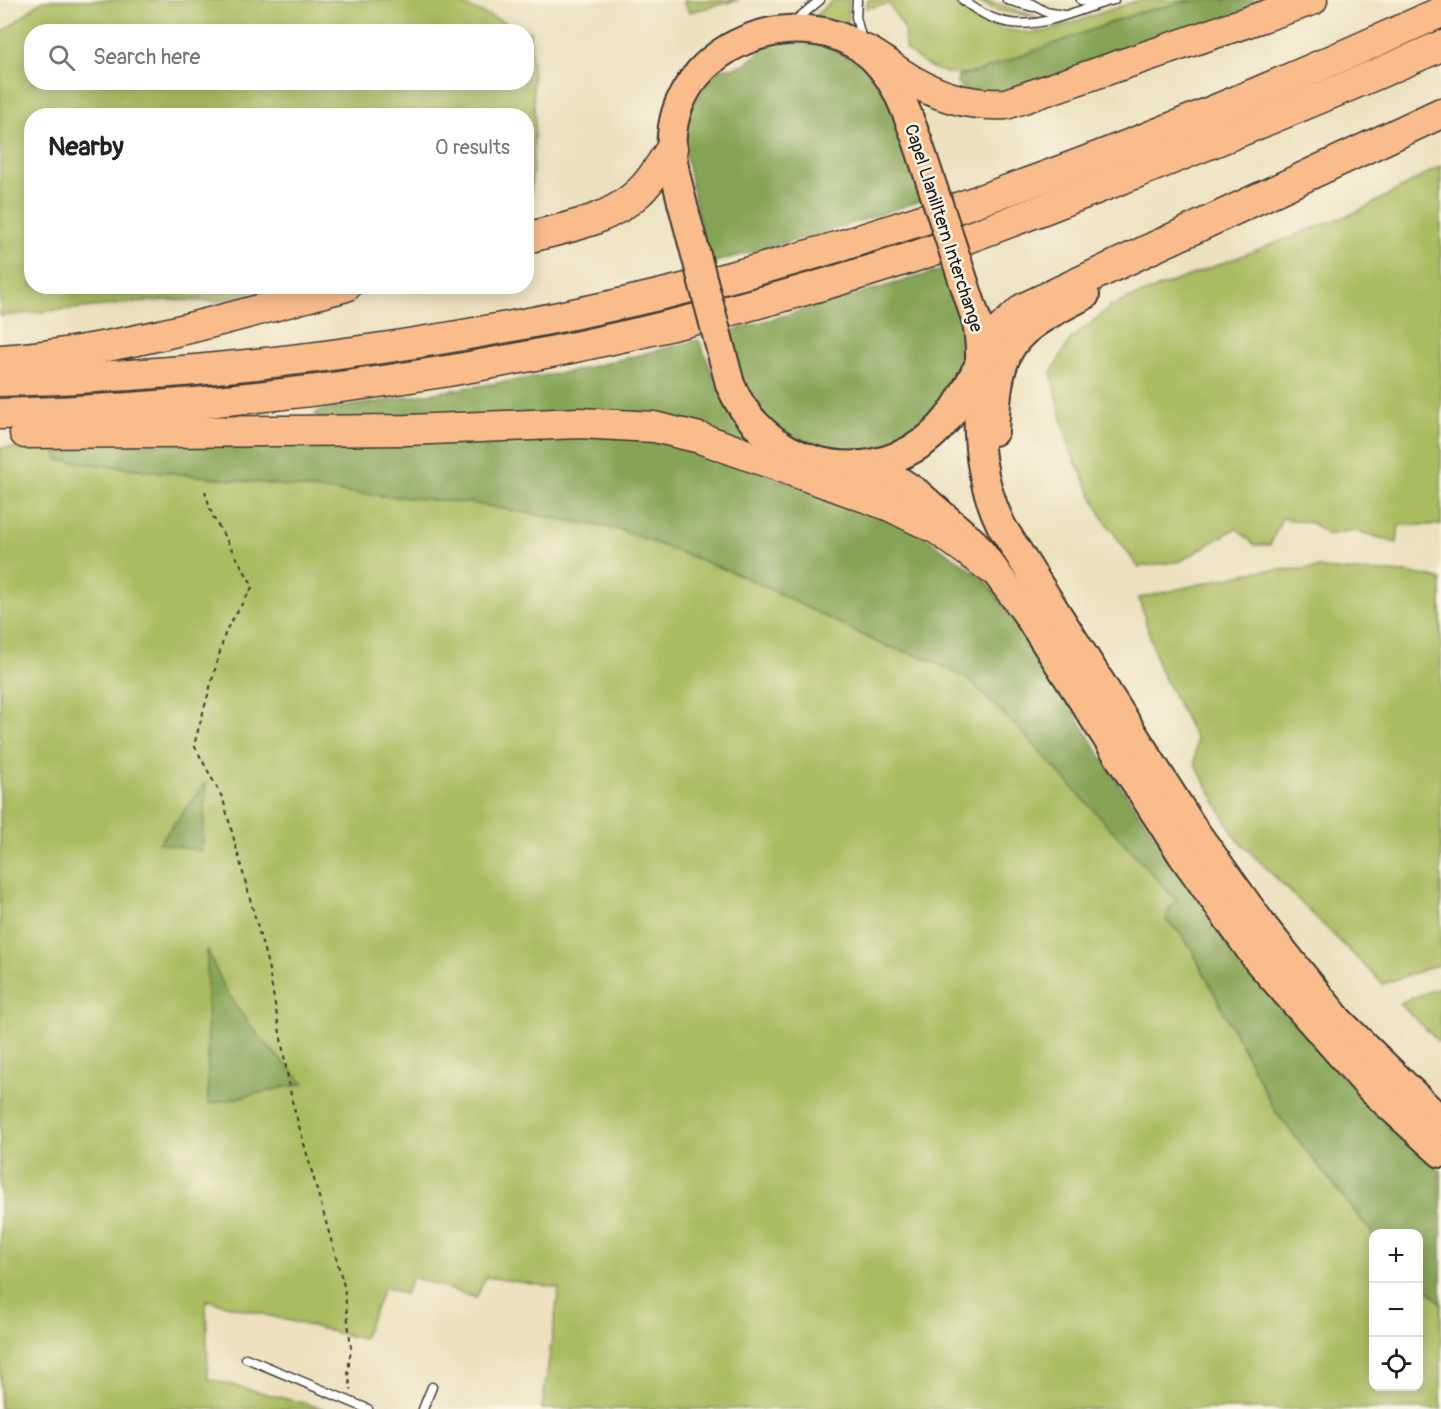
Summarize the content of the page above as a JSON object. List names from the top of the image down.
{
  "streets": {
    "highway": ["Capel Llanilltern Interchange"]
  },
  "page": {
    "search": "Search here",
    "heading": ["Nearby", "0 results"],
    "map_buttons": ["+", "−"]
  }
}
